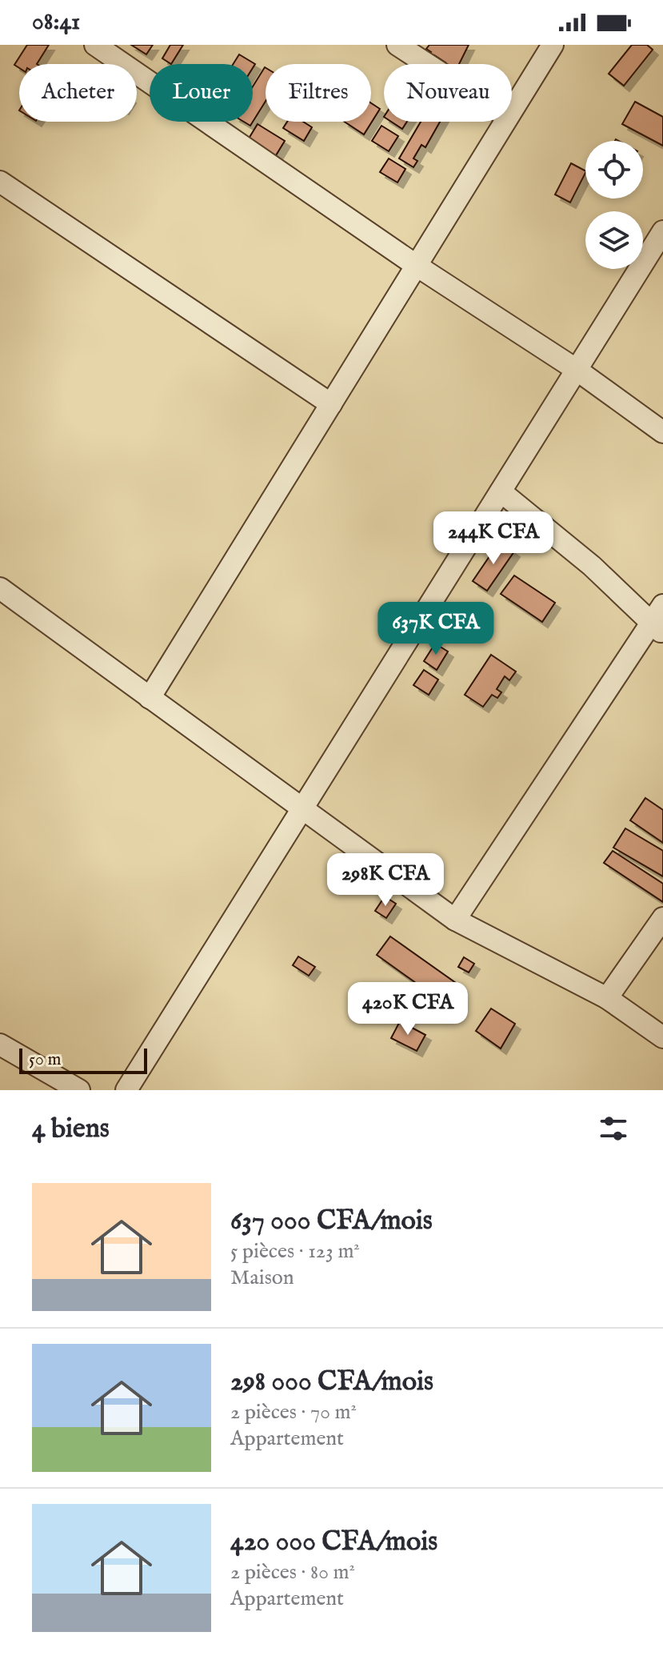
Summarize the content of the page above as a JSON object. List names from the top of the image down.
{
  "scale_bar": "50 m",
  "page": {
    "status": "08:41",
    "chip": [
      "Acheter",
      "Louer",
      "Filtres",
      "Nouveau"
    ],
    "price": [
      "244K CFA",
      "637K CFA",
      "298K CFA",
      "420K CFA"
    ],
    "scale": "50 m",
    "heading": "4 biens",
    "list": [
      {
        "name": "637 000 CFA/mois",
        "note": "5 pièces · 123 m² · Maison"
      },
      {
        "name": "298 000 CFA/mois",
        "note": "2 pièces · 70 m² · Appartement"
      },
      {
        "name": "420 000 CFA/mois",
        "note": "2 pièces · 80 m² · Appartement"
      }
    ]
  }
}
